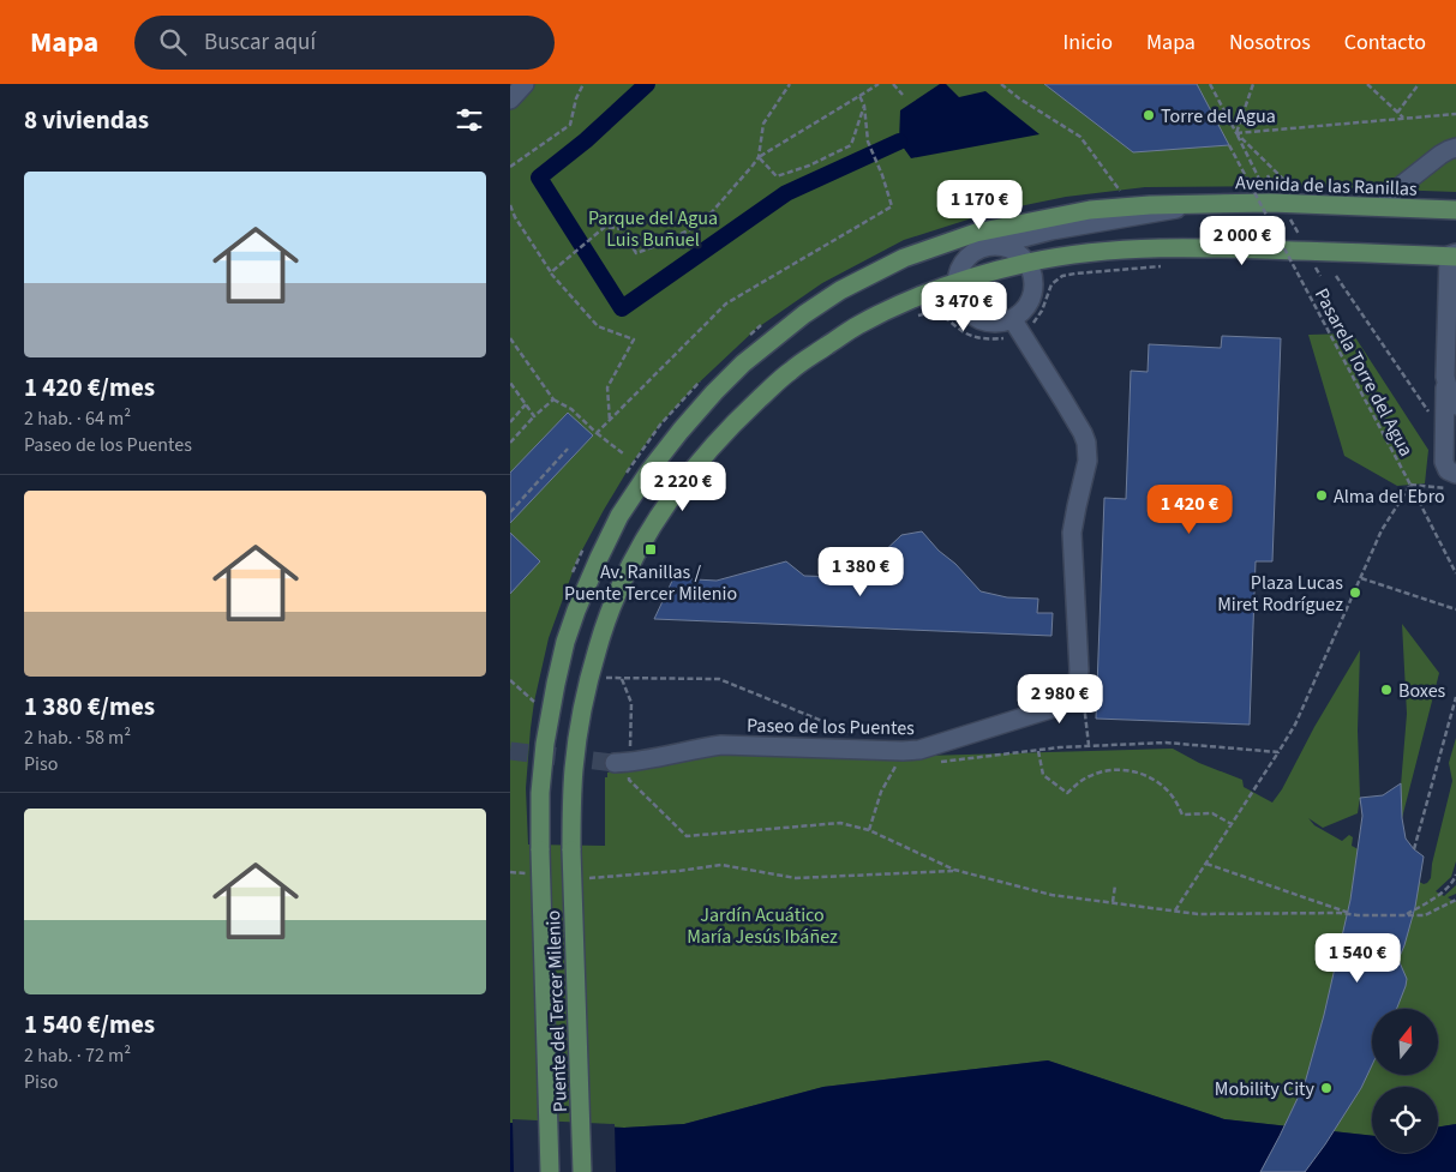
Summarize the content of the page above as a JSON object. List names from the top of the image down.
{
  "streets": {
    "main road": ["Avenida de las Ranillas", "Puente del Tercer Milenio"],
    "street": ["Paseo de los Puentes"],
    "path": ["Pasarela Torre del Agua"]
  },
  "crossings": [
    ["Avenida de las Ranillas", "Paseo de los Puentes"],
    ["Avenida de las Ranillas", "Puente del Tercer Milenio"]
  ],
  "parks": ["Parque del Agua Luis Buñuel", "Jardín Acuático María Jesús Ibáñez"],
  "places": {
    "other": [
      "Torre del Agua",
      "Alma del Ebro",
      "Plaza Lucas Miret Rodríguez",
      "Boxes",
      "Mobility City"
    ],
    "transit": ["Av. Ranillas / Puente Tercer Milenio"]
  },
  "north": "top",
  "page": {
    "header": "Mapa",
    "search": "Buscar aquí",
    "nav": [
      "Inicio",
      "Mapa",
      "Nosotros",
      "Contacto"
    ],
    "heading": "8 viviendas",
    "list": [
      {
        "name": "1 420 €/mes",
        "note": "2 hab. · 64 m² · Paseo de los Puentes"
      },
      {
        "name": "1 380 €/mes",
        "note": "2 hab. · 58 m² · Piso"
      },
      {
        "name": "1 540 €/mes",
        "note": "2 hab. · 72 m² · Piso"
      }
    ],
    "price": [
      "1 170 €",
      "2 000 €",
      "3 470 €",
      "2 220 €",
      "1 420 €",
      "1 380 €",
      "2 980 €",
      "1 540 €"
    ]
  }
}
